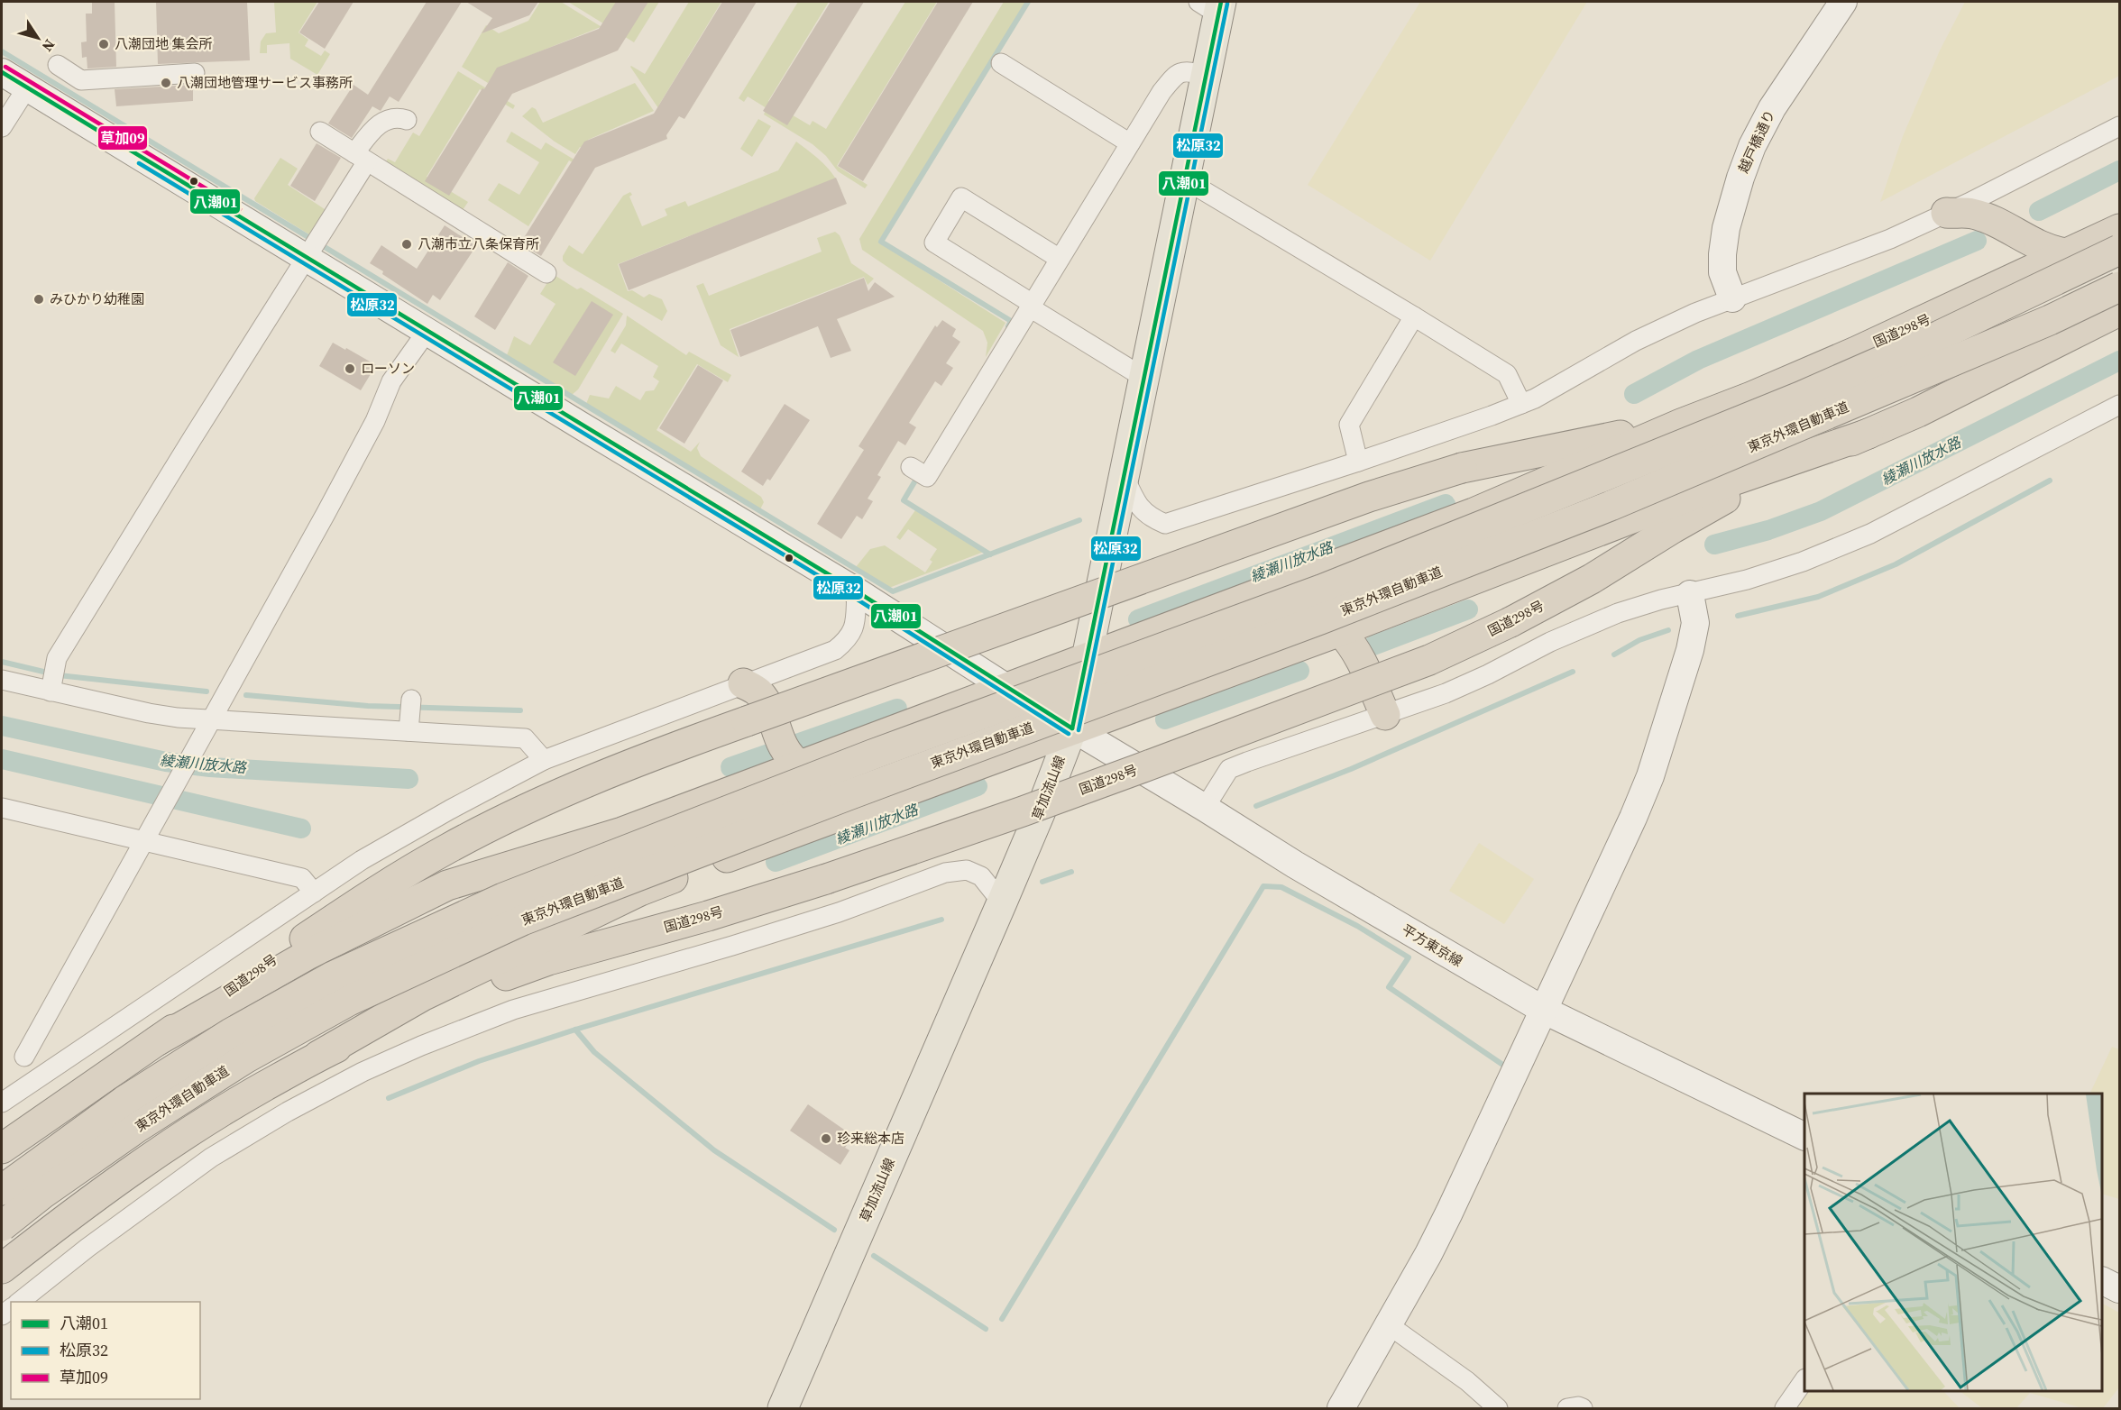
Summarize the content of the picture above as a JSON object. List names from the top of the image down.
{
  "streets": {
    "highway": ["国道298号", "東京外環自動車道"],
    "main road": ["草加流山線"],
    "street": ["越戸橋通り", "平方東京線"]
  },
  "crossings": [
    ["国道298号", "草加流山線"],
    ["国道298号", "平方東京線"],
    ["草加流山線", "平方東京線"]
  ],
  "water": ["綾瀬川放水路"],
  "places": [
    "八潮団地 集会所",
    "八潮団地管理サービス事務所",
    "八潮市立八条保育所",
    "みひかり幼稚園",
    "ローソン",
    "珍来総本店"
  ],
  "lines": ["transit line 八潮01", "transit line 松原32", "transit line 草加09"],
  "legend": ["八潮01", "松原32", "草加09"],
  "north": "bottom right"
}
